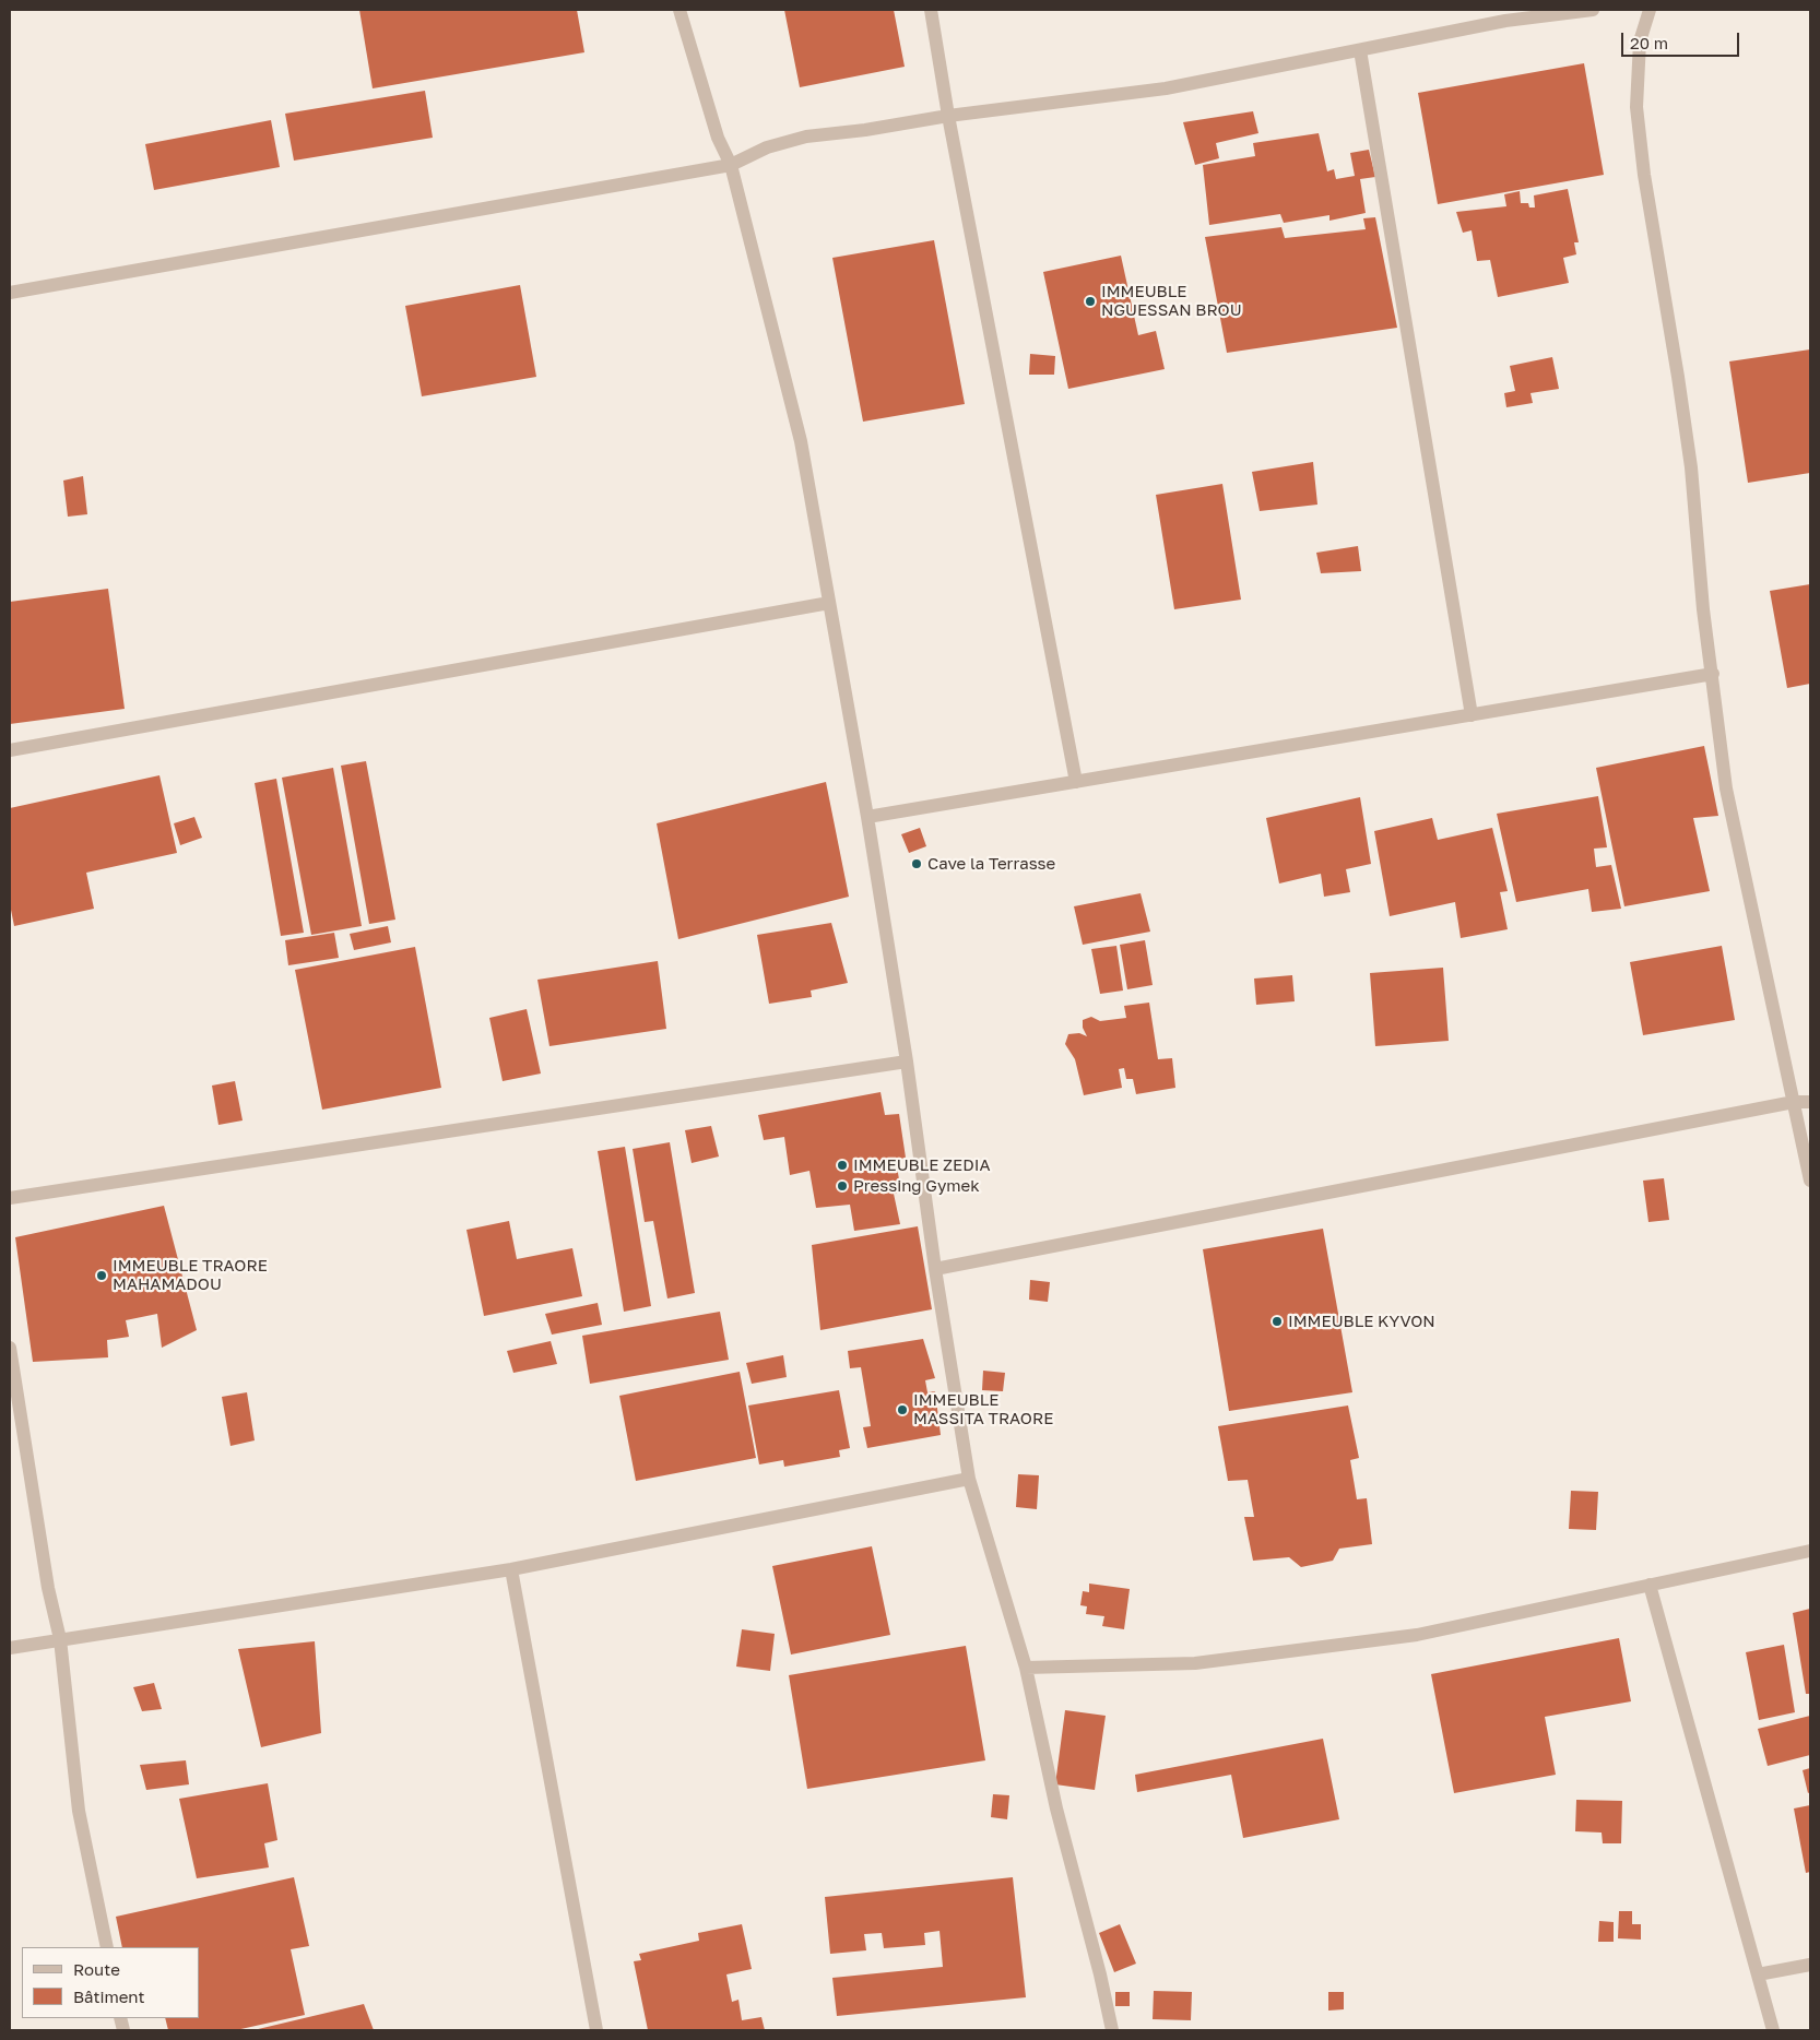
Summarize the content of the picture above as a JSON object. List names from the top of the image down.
{
  "places": [
    "IMMEUBLE NGUESSAN BROU",
    "Cave la Terrasse",
    "IMMEUBLE ZEDIA",
    "Pressing Gymek",
    "IMMEUBLE TRAORE MAHAMADOU",
    "IMMEUBLE KYVON",
    "IMMEUBLE MASSITA TRAORE"
  ],
  "legend": ["Route", "Bâtiment"],
  "scale_bar": "20 m"
}
